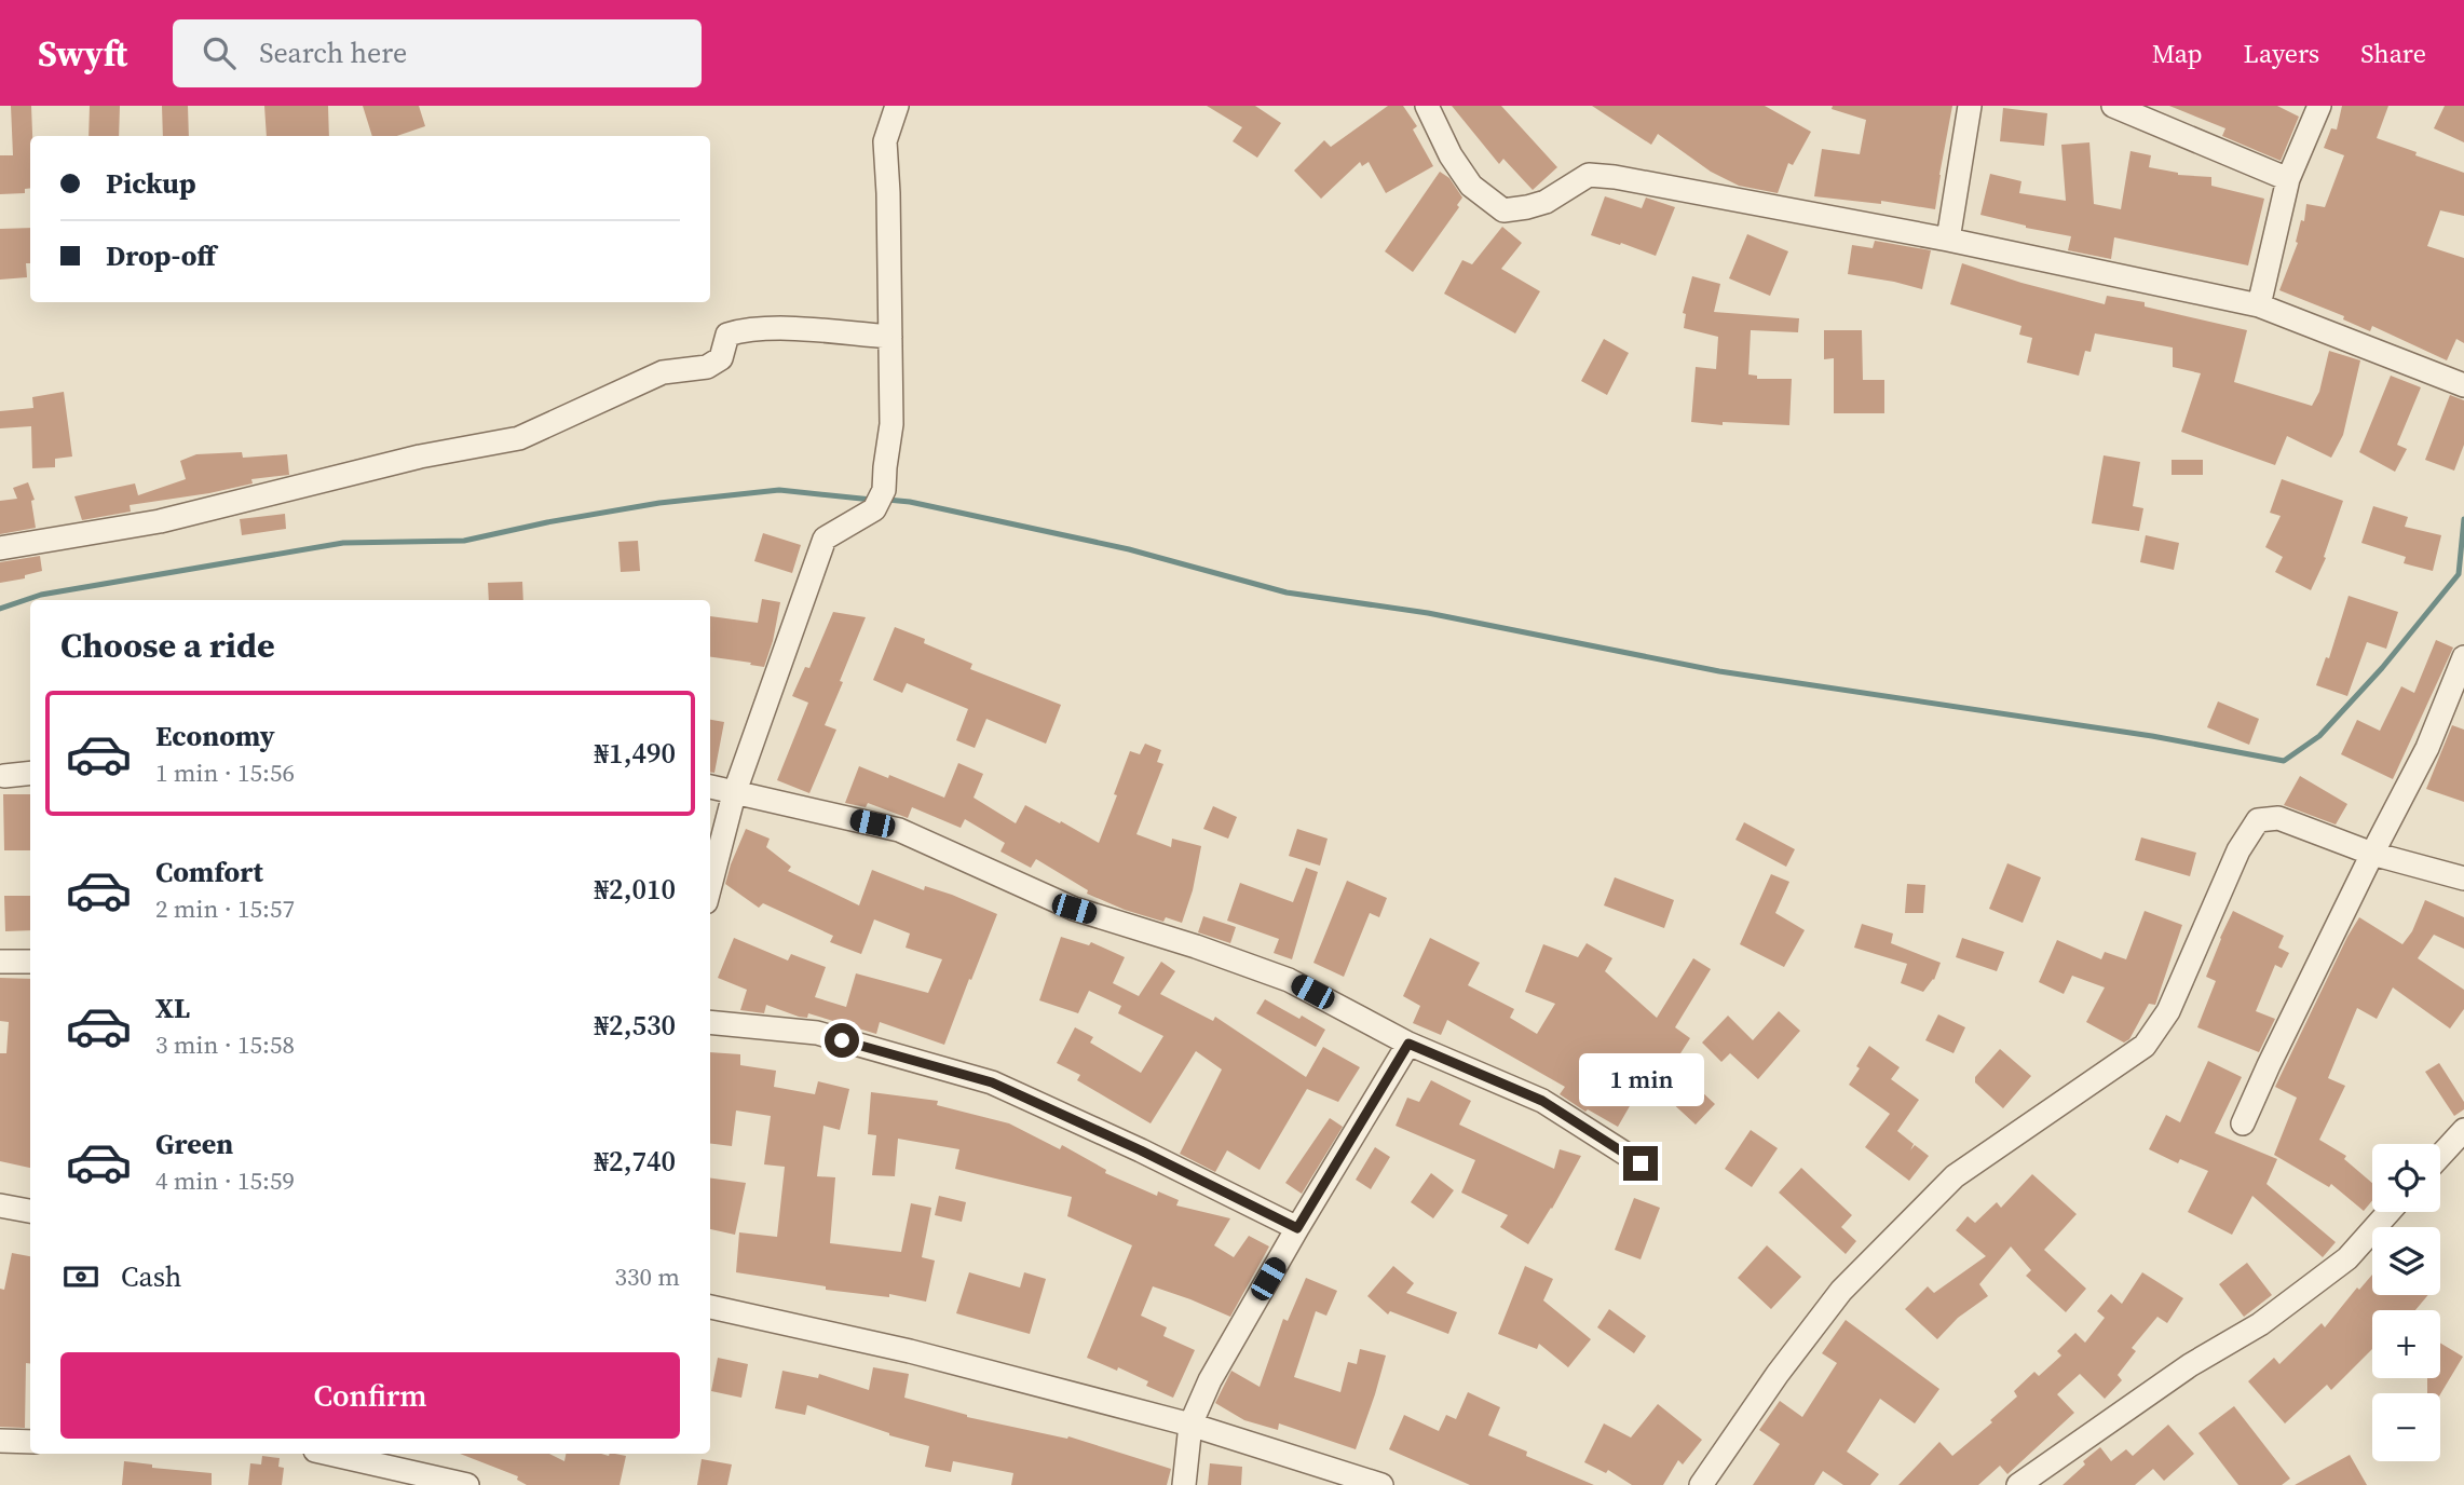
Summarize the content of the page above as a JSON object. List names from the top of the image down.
{
  "page": {
    "header": "Swyft",
    "search": "Search here",
    "nav": ["Map", "Layers", "Share"],
    "banner": ["Pickup", "Drop-off"],
    "heading": "Choose a ride",
    "list": [
      {
        "name": "Economy",
        "note": "1 min · 15:56",
        "value": "₦1,490"
      },
      {
        "name": "Comfort",
        "note": "2 min · 15:57",
        "value": "₦2,010"
      },
      {
        "name": "XL",
        "note": "3 min · 15:58",
        "value": "₦2,530"
      },
      {
        "name": "Green",
        "note": "4 min · 15:59",
        "value": "₦2,740"
      }
    ],
    "bubble": "1 min",
    "map_buttons": ["+", "−"],
    "pay": ["Cash", "330 m"],
    "buttons": "Confirm"
  }
}
